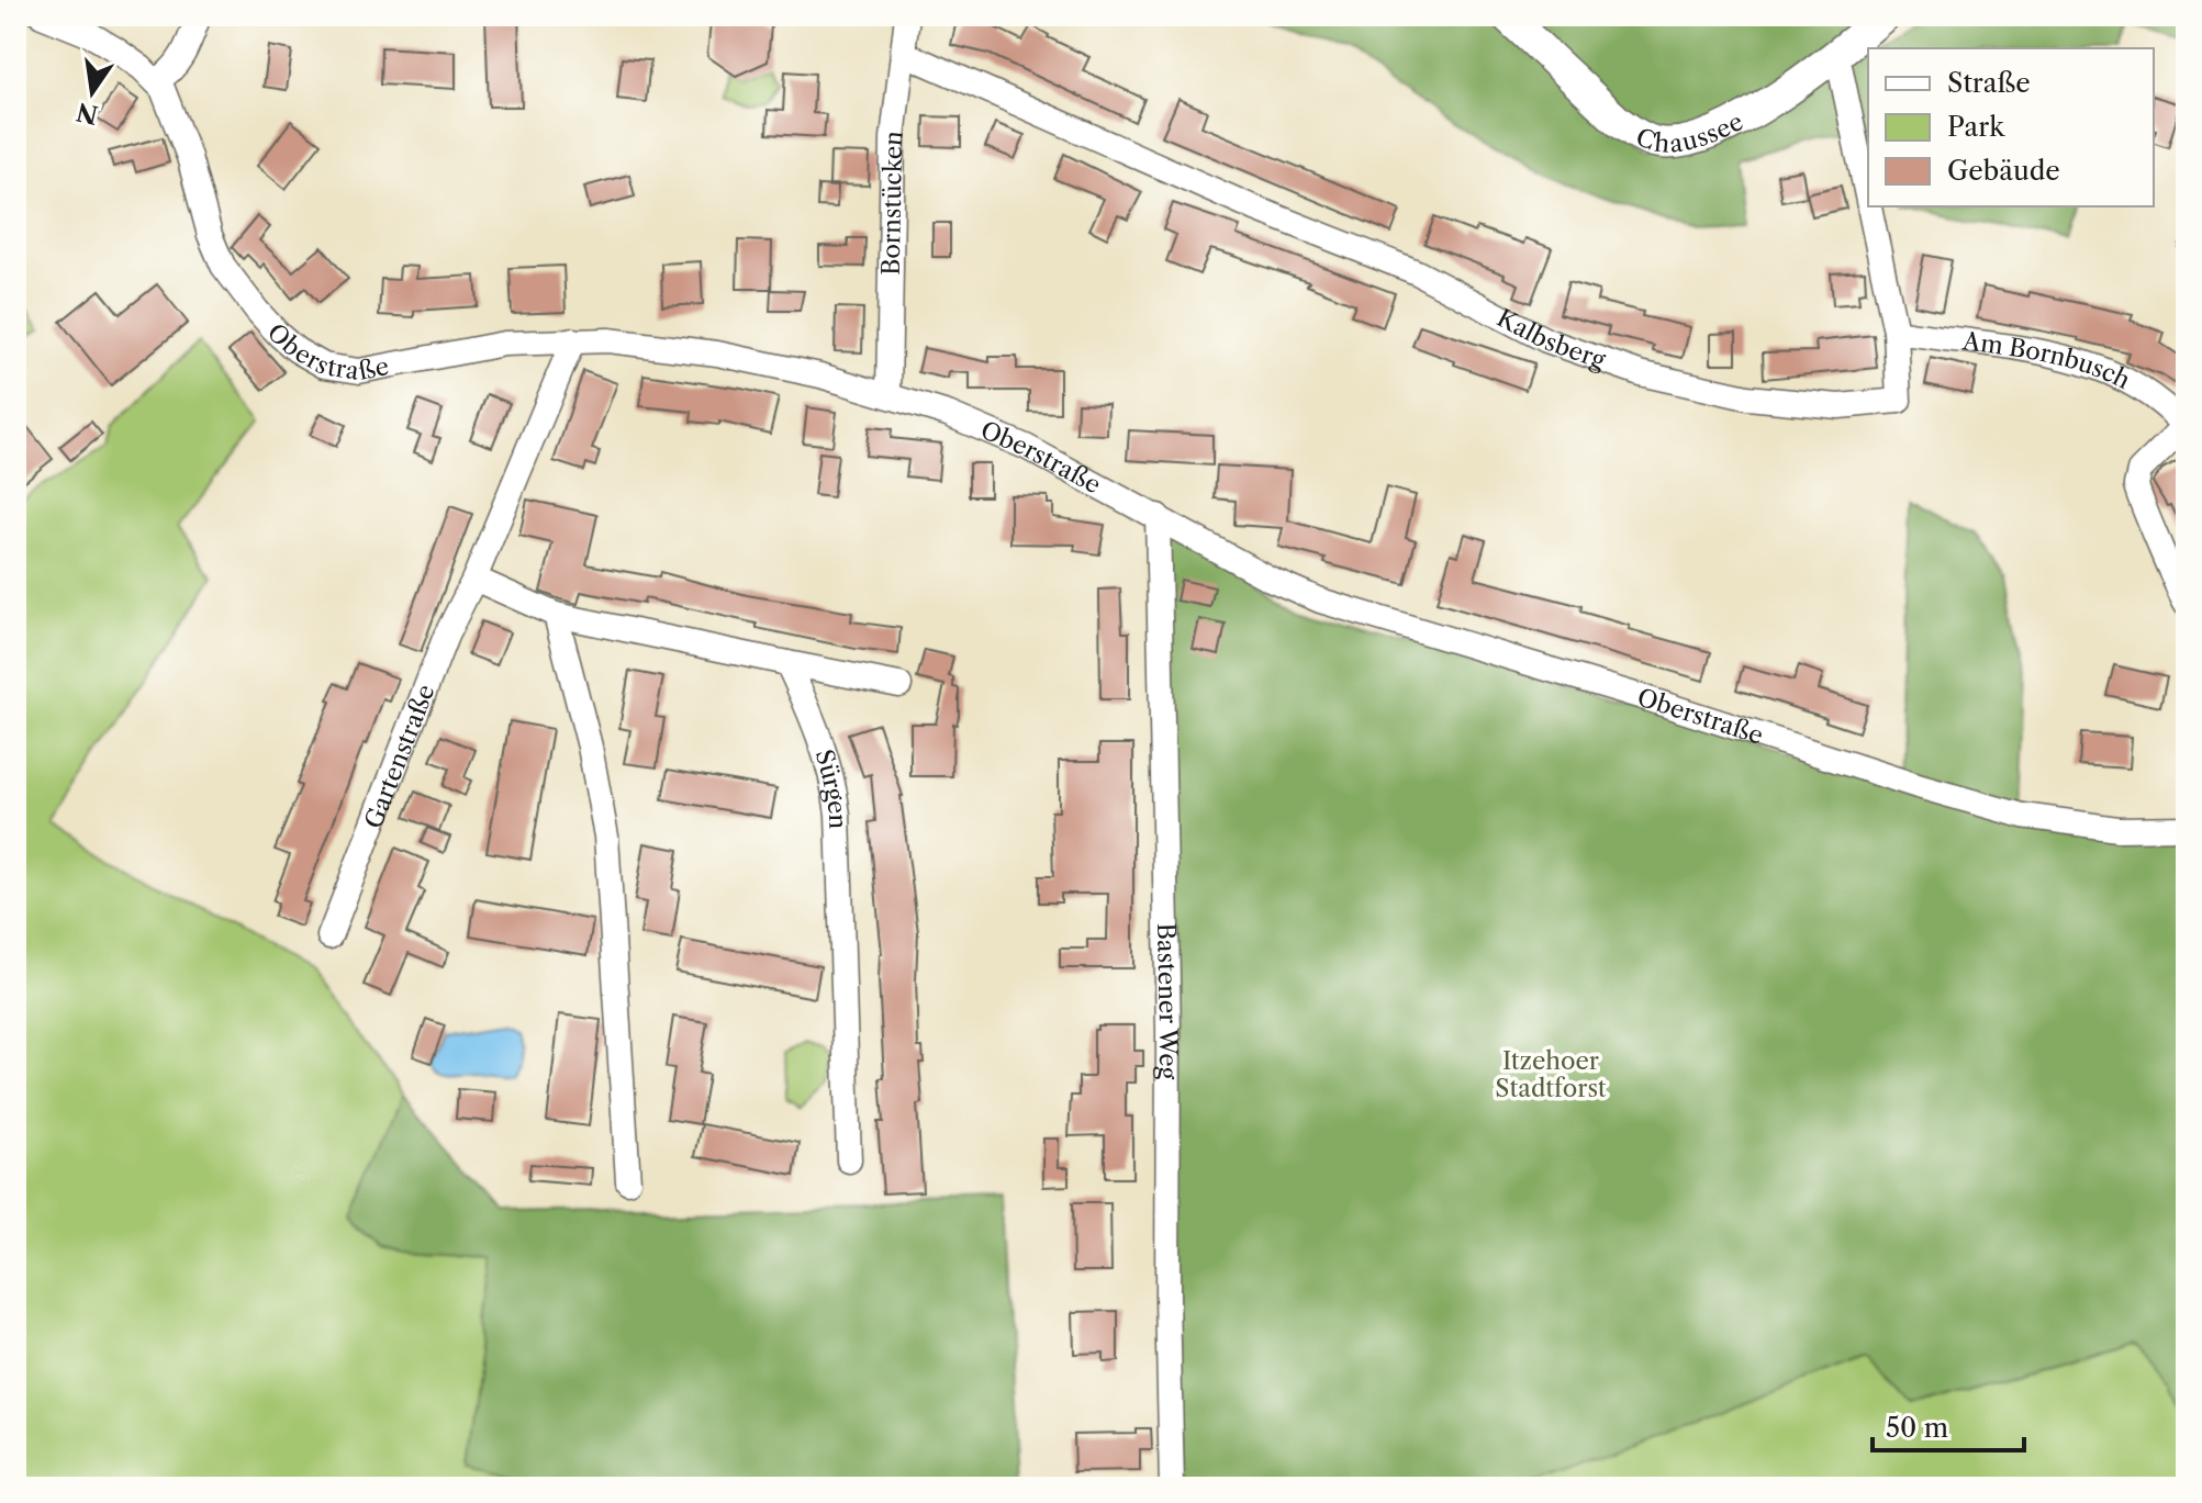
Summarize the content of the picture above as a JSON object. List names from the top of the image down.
{
  "streets": {
    "street": [
      "Chaussee",
      "Bornstücken",
      "Kalbsberg",
      "Oberstraße",
      "Am Bornbusch",
      "Gartenstraße",
      "Sürgen",
      "Bastener Weg"
    ]
  },
  "crossings": [
    ["Chaussee", "Kalbsberg"],
    ["Bornstücken", "Kalbsberg"],
    ["Bornstücken", "Oberstraße"],
    ["Kalbsberg", "Am Bornbusch"],
    ["Oberstraße", "Bastener Weg"]
  ],
  "parks": ["Itzehoer Stadtforst"],
  "legend": ["Straße", "Park", "Gebäude"],
  "scale_bar": "50 m",
  "north": "bottom"
}
